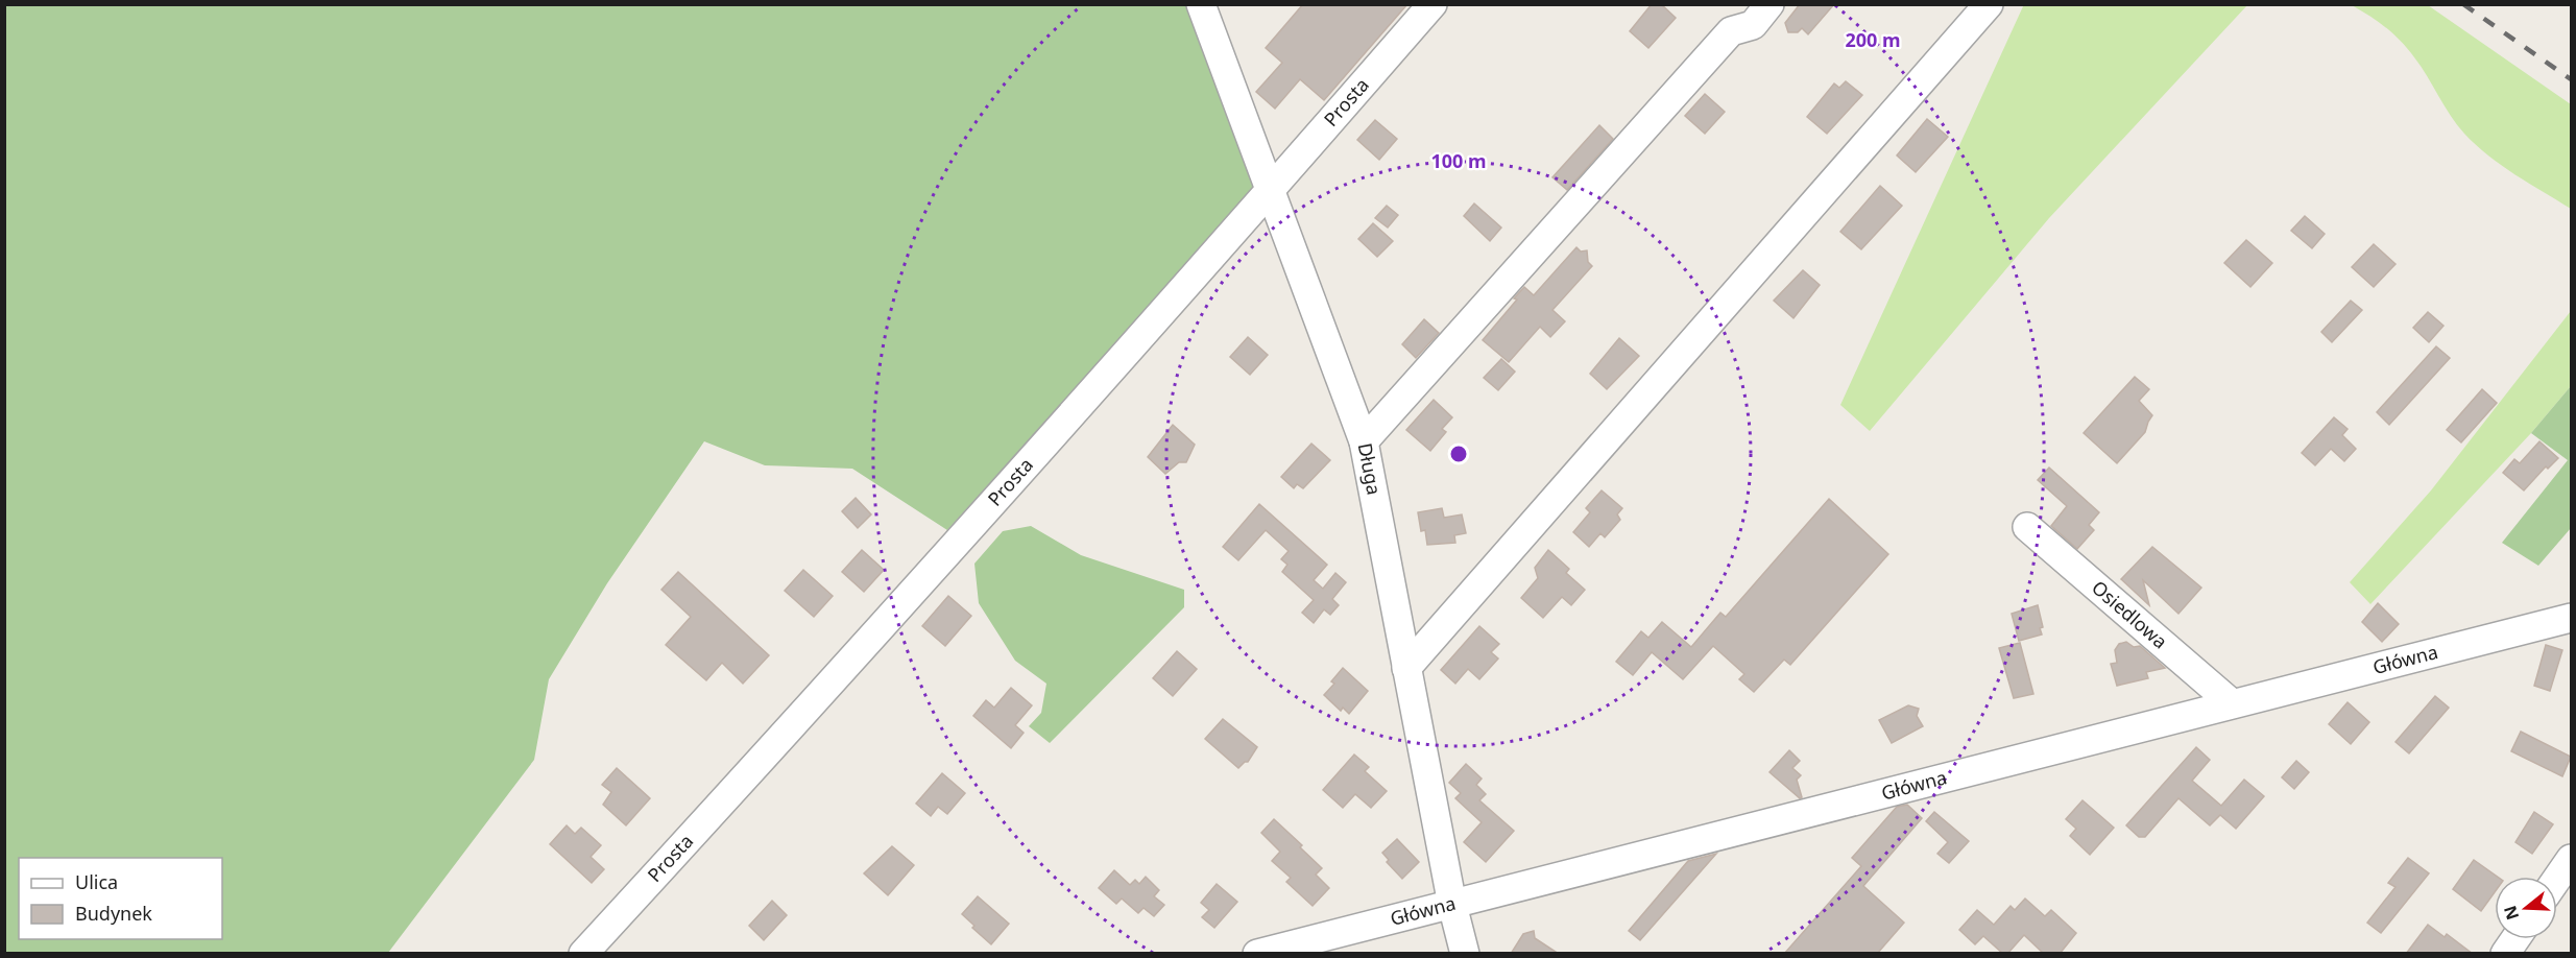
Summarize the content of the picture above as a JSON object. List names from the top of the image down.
{
  "streets": {
    "street": [
      "Prosta",
      "Długa",
      "Osiedlowa",
      "Główna"
    ]
  },
  "crossings": [
    ["Prosta", "Długa"],
    ["Długa", "Główna"],
    ["Osiedlowa", "Główna"]
  ],
  "legend": ["Ulica", "Budynek"],
  "north": "left",
  "rings": ["200 m", "100 m"]
}
